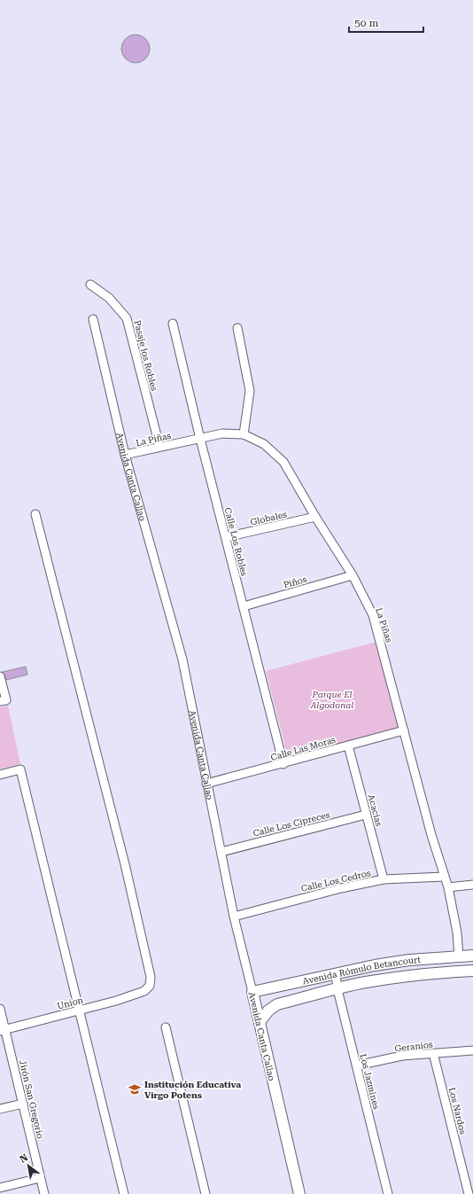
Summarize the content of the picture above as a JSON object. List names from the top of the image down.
{
  "streets": {
    "street": [
      "Pasaje los Robles",
      "La Piñas",
      "Avenida Canta Callao",
      "Globales",
      "Calle Los Robles",
      "Piños",
      "Calle Las Moras",
      "Acacias",
      "Calle Los Cipreces",
      "Calle Los Cedros",
      "Avenida Rómulo Betancourt",
      "Union",
      "Geranios",
      "Los Jazmines",
      "Jirón San Gregorio",
      "Los Nardos"
    ]
  },
  "crossings": [
    ["Pasaje los Robles", "La Piñas"],
    ["La Piñas", "Avenida Canta Callao"],
    ["La Piñas", "Globales"],
    ["La Piñas", "Calle Los Robles"],
    ["La Piñas", "Piños"],
    ["La Piñas", "Calle Las Moras"],
    ["La Piñas", "Calle Los Cedros"],
    ["La Piñas", "Avenida Rómulo Betancourt"],
    ["Avenida Canta Callao", "Calle Las Moras"],
    ["Avenida Canta Callao", "Calle Los Cipreces"],
    ["Avenida Canta Callao", "Calle Los Cedros"],
    ["Avenida Canta Callao", "Avenida Rómulo Betancourt"],
    ["Globales", "Calle Los Robles"],
    ["Calle Los Robles", "Piños"],
    ["Calle Los Robles", "Calle Las Moras"],
    ["Calle Las Moras", "Acacias"],
    ["Acacias", "Calle Los Cipreces"],
    ["Acacias", "Calle Los Cedros"],
    ["Avenida Rómulo Betancourt", "Los Jazmines"],
    ["Union", "Jirón San Gregorio"],
    ["Geranios", "Los Jazmines"],
    ["Geranios", "Los Nardos"]
  ],
  "parks": ["Parque El Algodonal"],
  "places": {
    "school or university": ["Institución Educativa Virgo Potens"]
  },
  "scale_bar": "50 m",
  "north": "top left"
}
